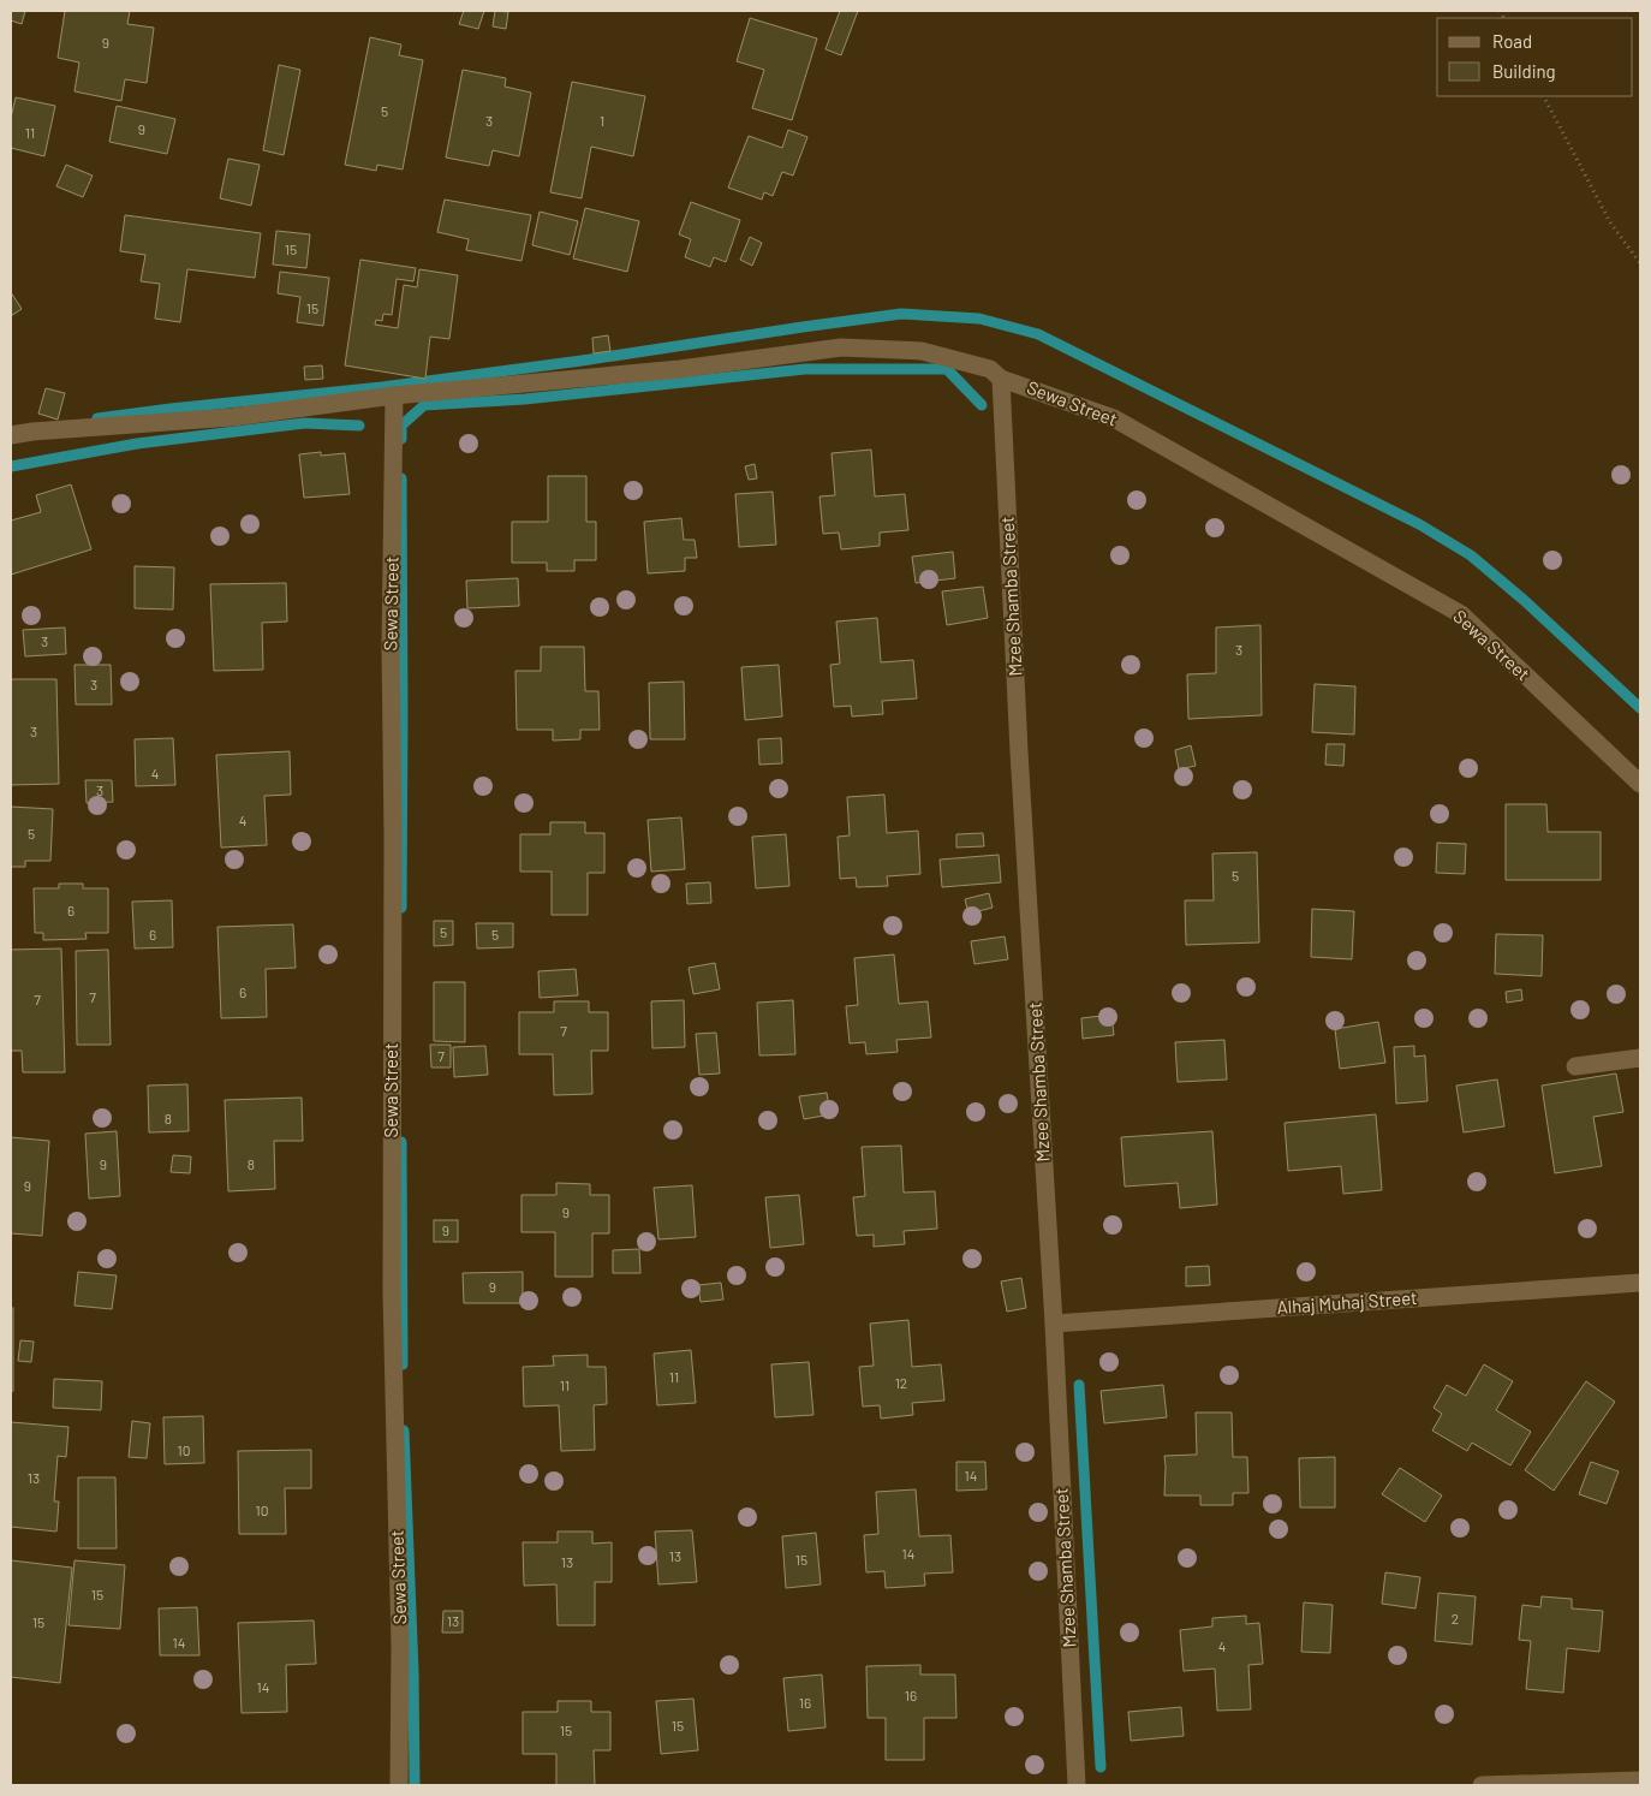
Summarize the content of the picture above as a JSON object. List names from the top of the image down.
{
  "streets": {
    "street": ["Sewa Street", "Mzee Shamba Street", "Alhaj Muhaj Street"]
  },
  "crossings": [
    ["Sewa Street", "Mzee Shamba Street"],
    ["Mzee Shamba Street", "Alhaj Muhaj Street"]
  ],
  "house_numbers": [
    "9",
    "5",
    "3",
    "1",
    "9",
    "11",
    "15",
    "15",
    "3",
    "3",
    "3",
    "3",
    "4",
    "3",
    "4",
    "5",
    "5",
    "6",
    "5",
    "6",
    "5",
    "6",
    "7",
    "7",
    "7",
    "7",
    "8",
    "9",
    "8",
    "9",
    "9",
    "9",
    "9",
    "11",
    "12",
    "11",
    "10",
    "14",
    "13",
    "10",
    "14",
    "13",
    "15",
    "13",
    "15",
    "2",
    "13",
    "15",
    "14",
    "4",
    "14",
    "16",
    "16",
    "15",
    "15"
  ],
  "legend": ["Road", "Building"]
}
